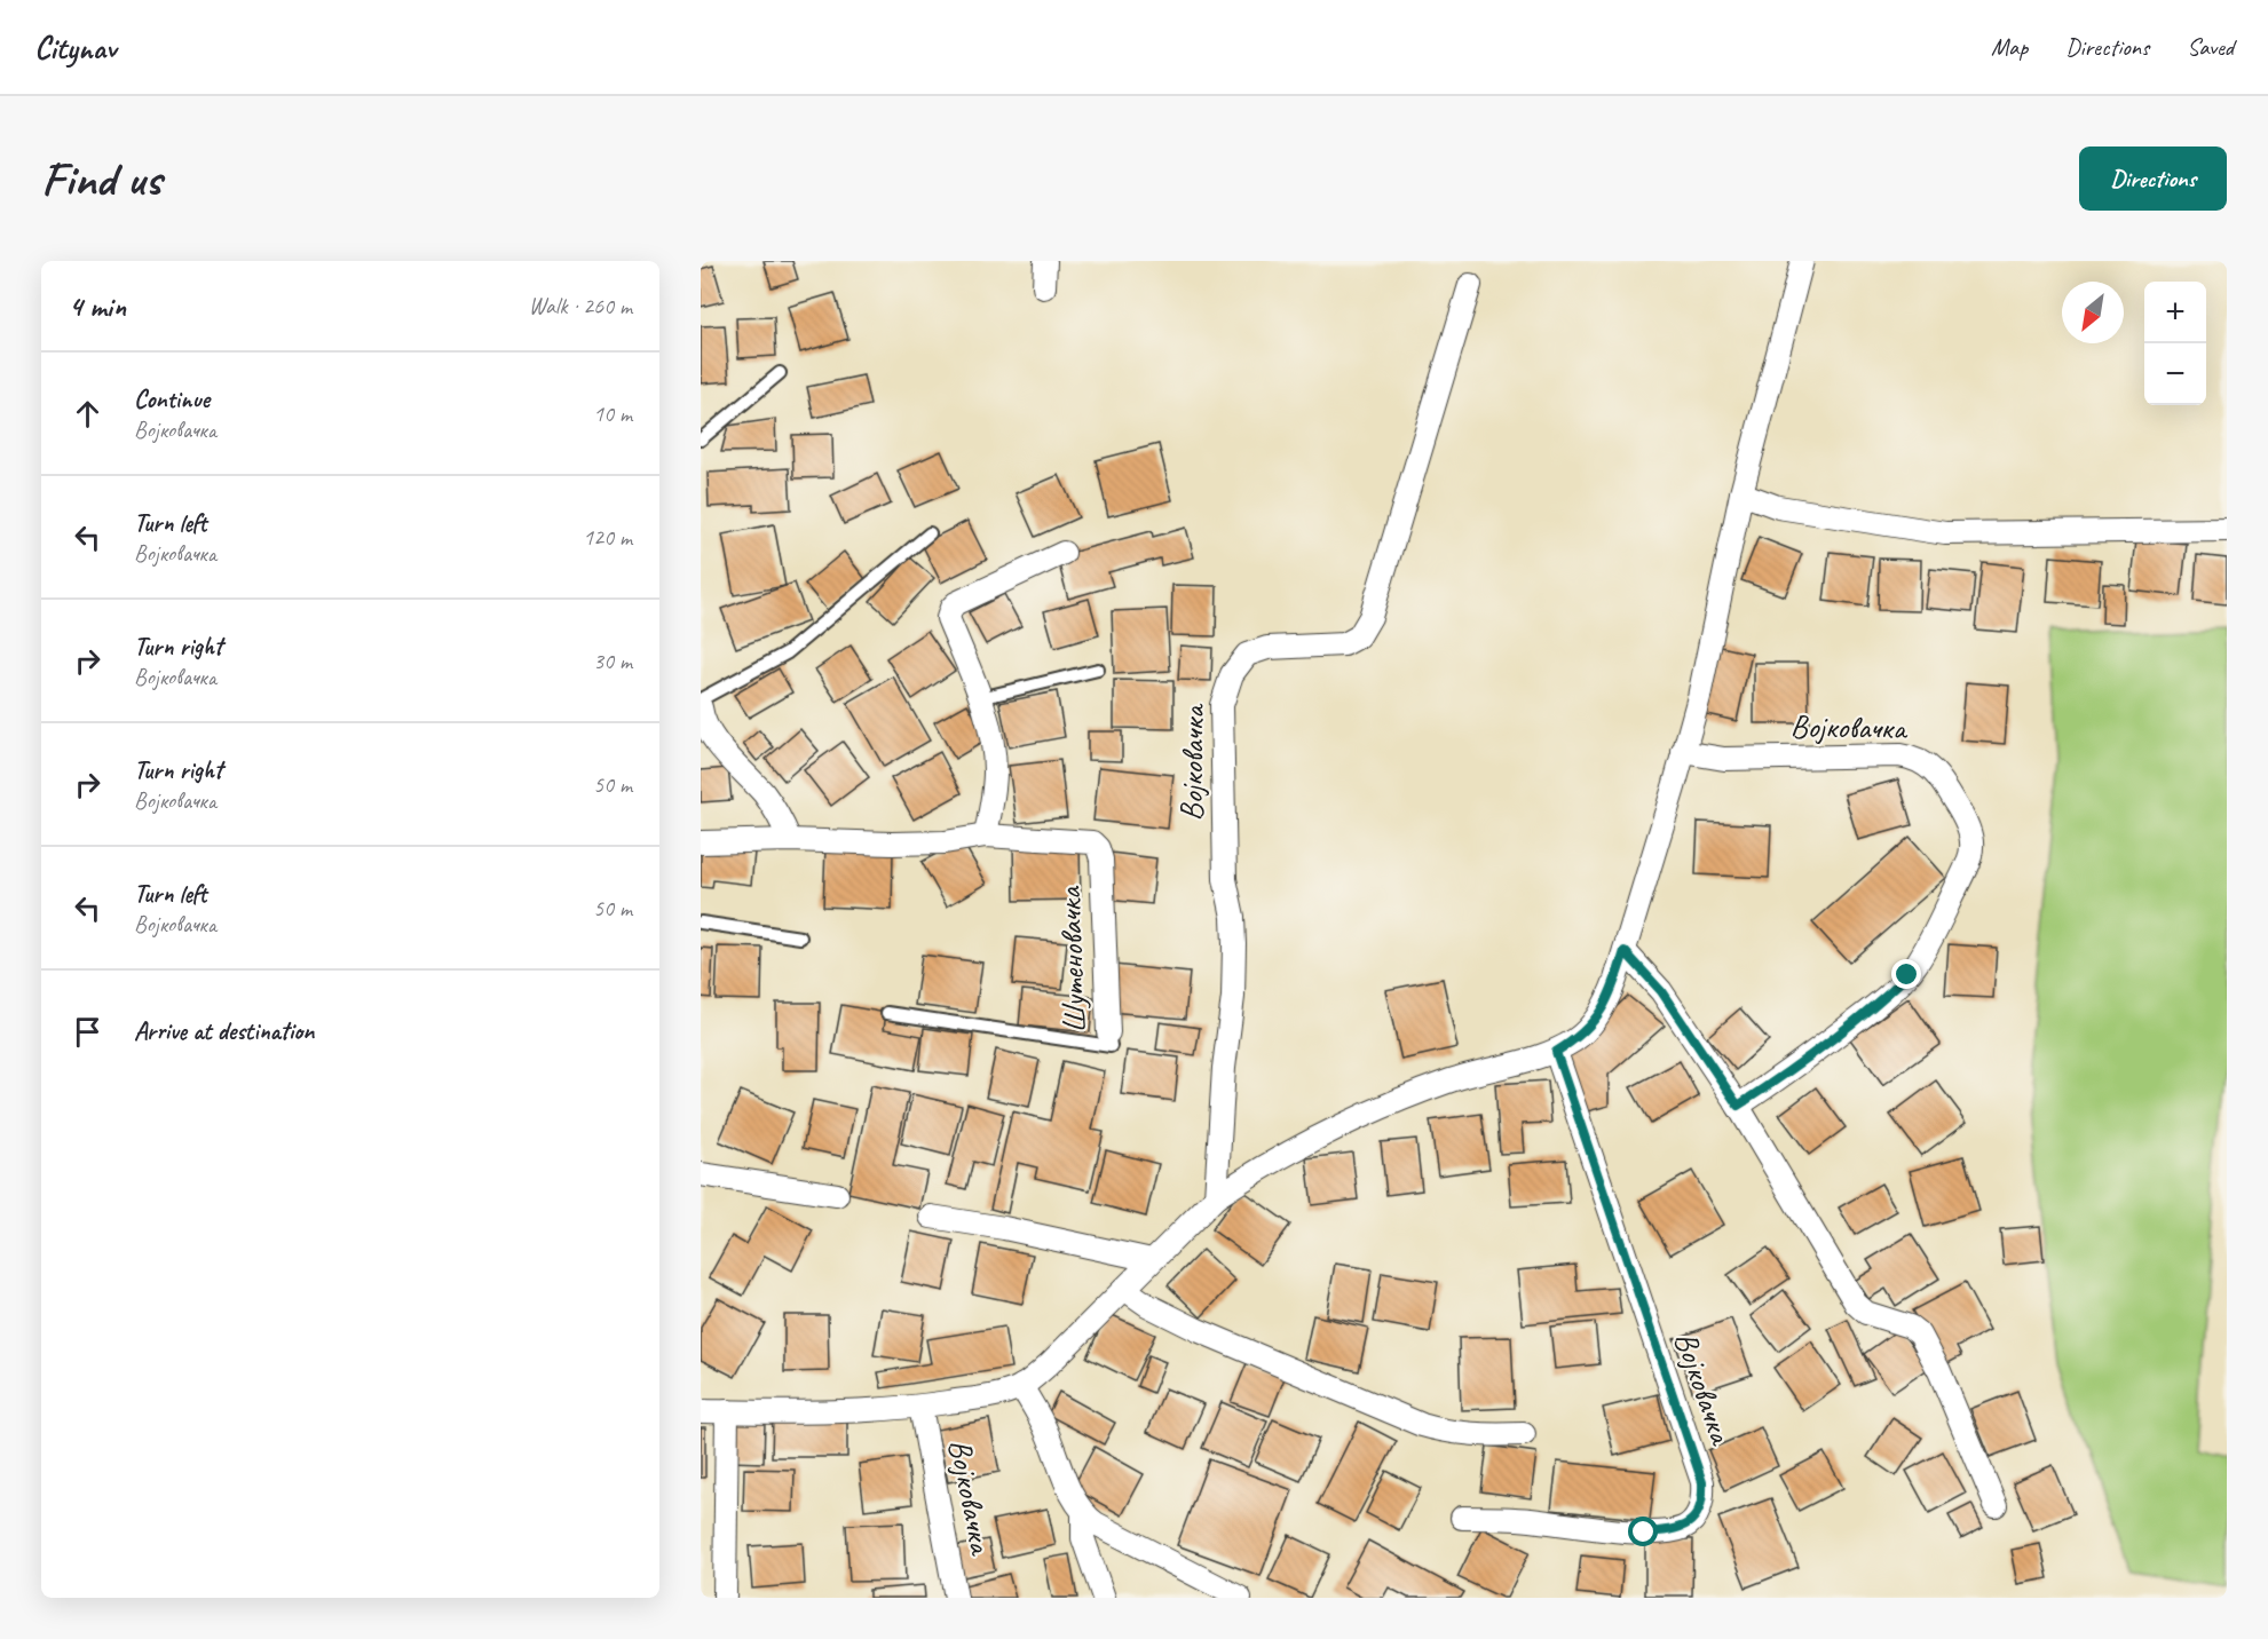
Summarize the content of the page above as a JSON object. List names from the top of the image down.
{
  "streets": {
    "street": ["Војковачка", "Шутеновачка"]
  },
  "north": "bottom left",
  "page": {
    "header": "Citynav",
    "nav": ["Map", "Directions", "Saved"],
    "buttons": "Directions",
    "title": "Find us",
    "heading": ["4 min", "Walk · 260 m"],
    "map_buttons": ["+", "−"],
    "list": [
      ["Continue", "Војковачка", "10 m"],
      ["Turn left", "Војковачка", "120 m"],
      ["Turn right", "Војковачка", "30 m"],
      ["Turn right", "Војковачка", "50 m"],
      ["Turn left", "Војковачка", "50 m"],
      "Arrive at destination"
    ]
  }
}
